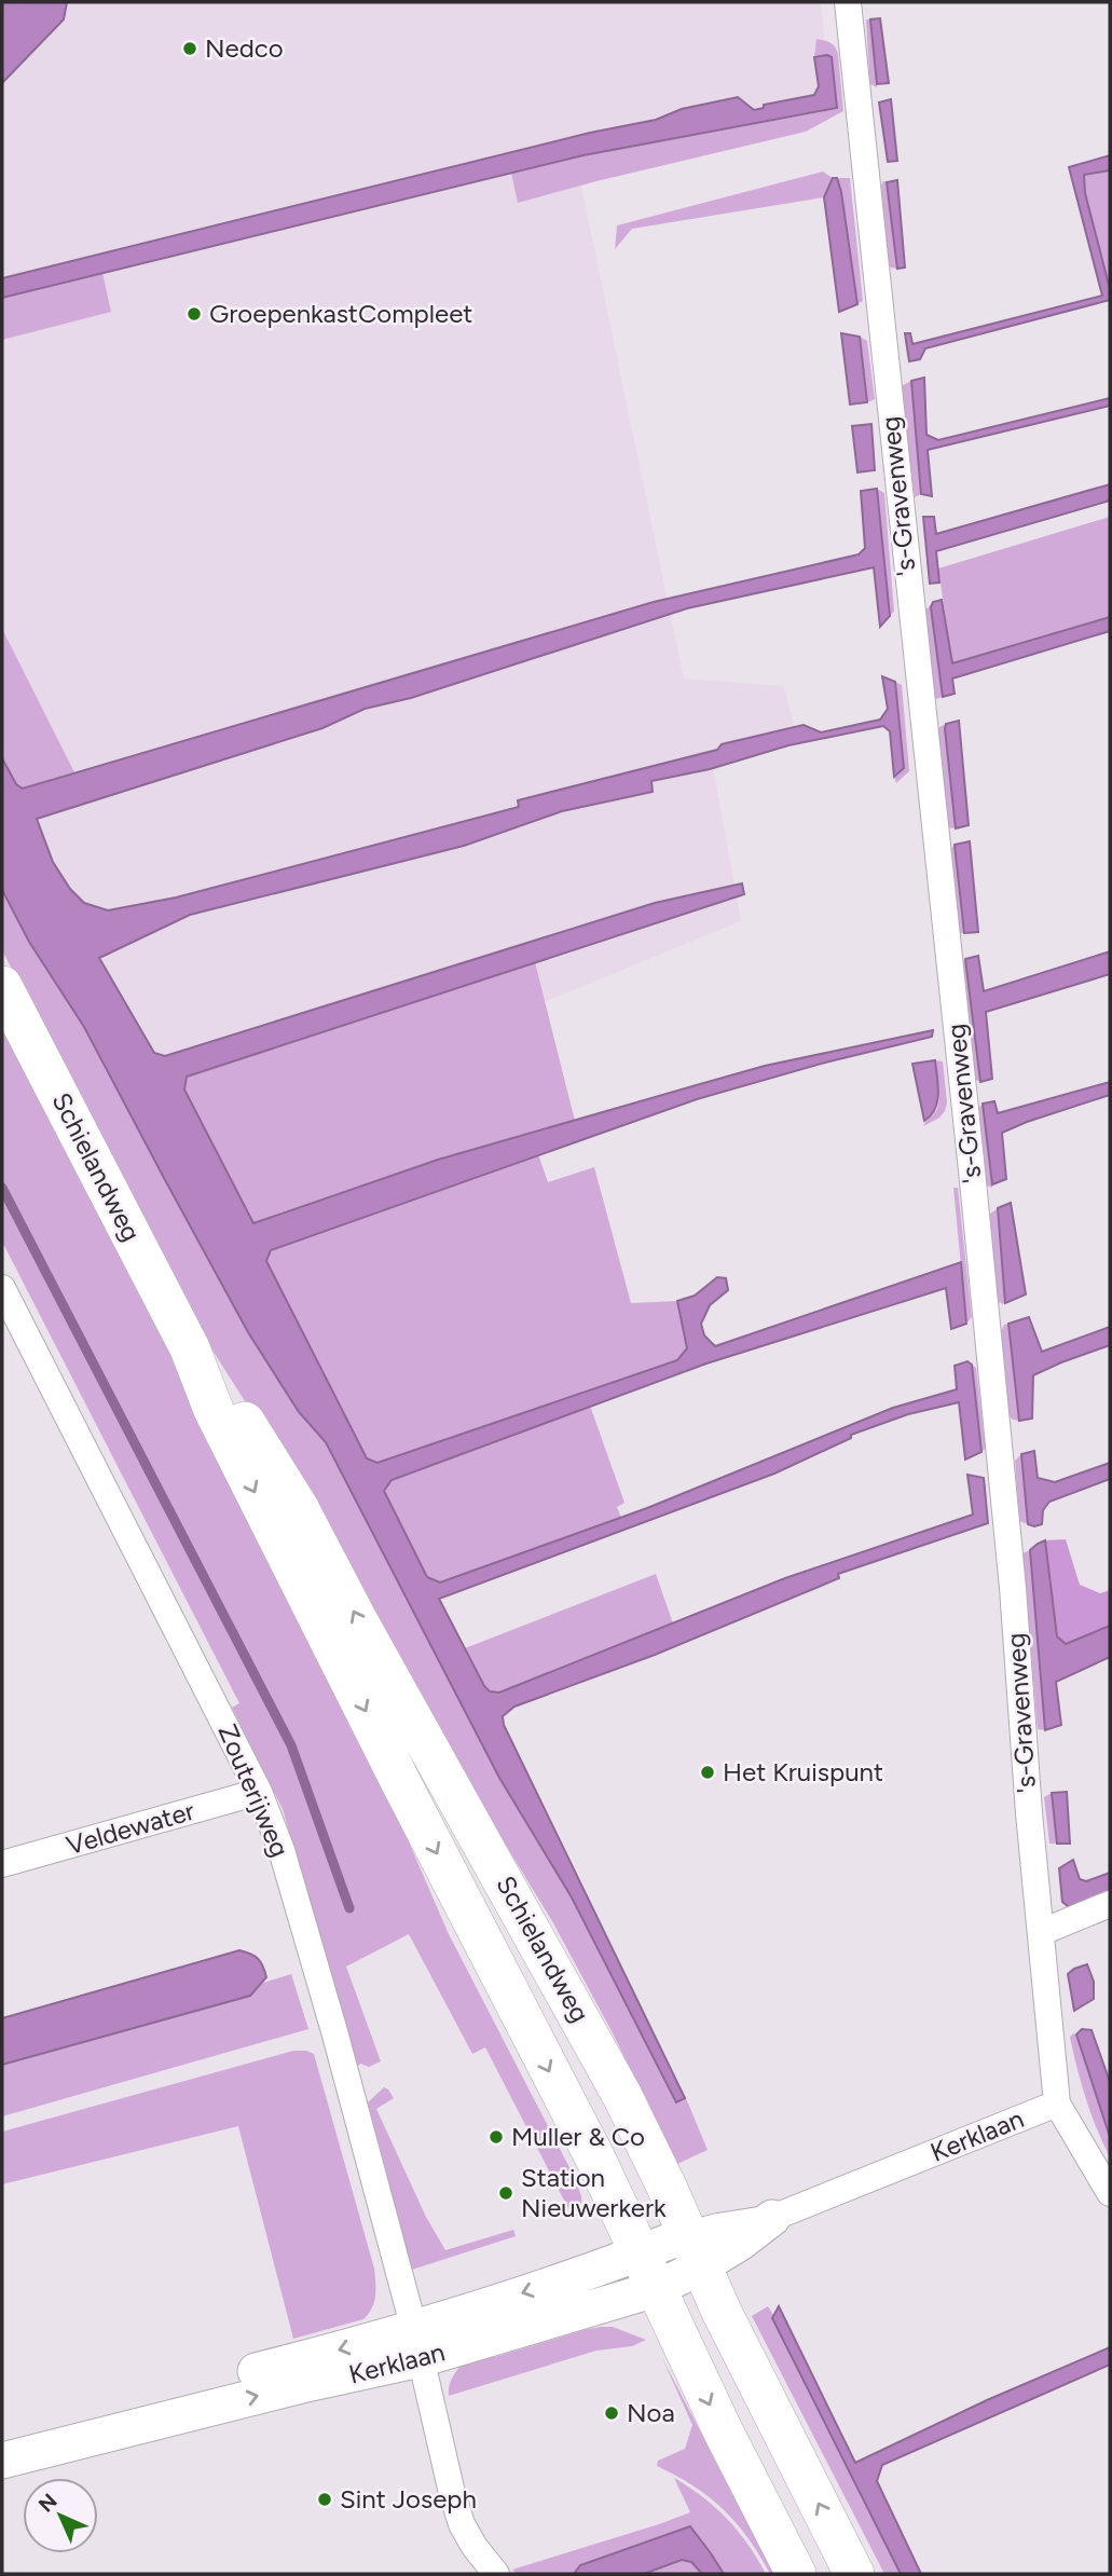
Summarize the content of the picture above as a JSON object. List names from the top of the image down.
{
  "streets": {
    "main road": ["Schielandweg"],
    "street": [
      "'s-Gravenweg",
      "Zouterijweg",
      "Veldewater",
      "Kerklaan"
    ]
  },
  "crossings": [
    ["'s-Gravenweg", "Kerklaan"],
    ["Schielandweg", "Kerklaan"],
    ["Zouterijweg", "Veldewater"],
    ["Zouterijweg", "Kerklaan"]
  ],
  "places": [
    "Nedco",
    "GroepenkastCompleet",
    "Het Kruispunt",
    "Muller & Co",
    "Station Nieuwerkerk",
    "Noa",
    "Sint Joseph"
  ],
  "north": "top left"
}
